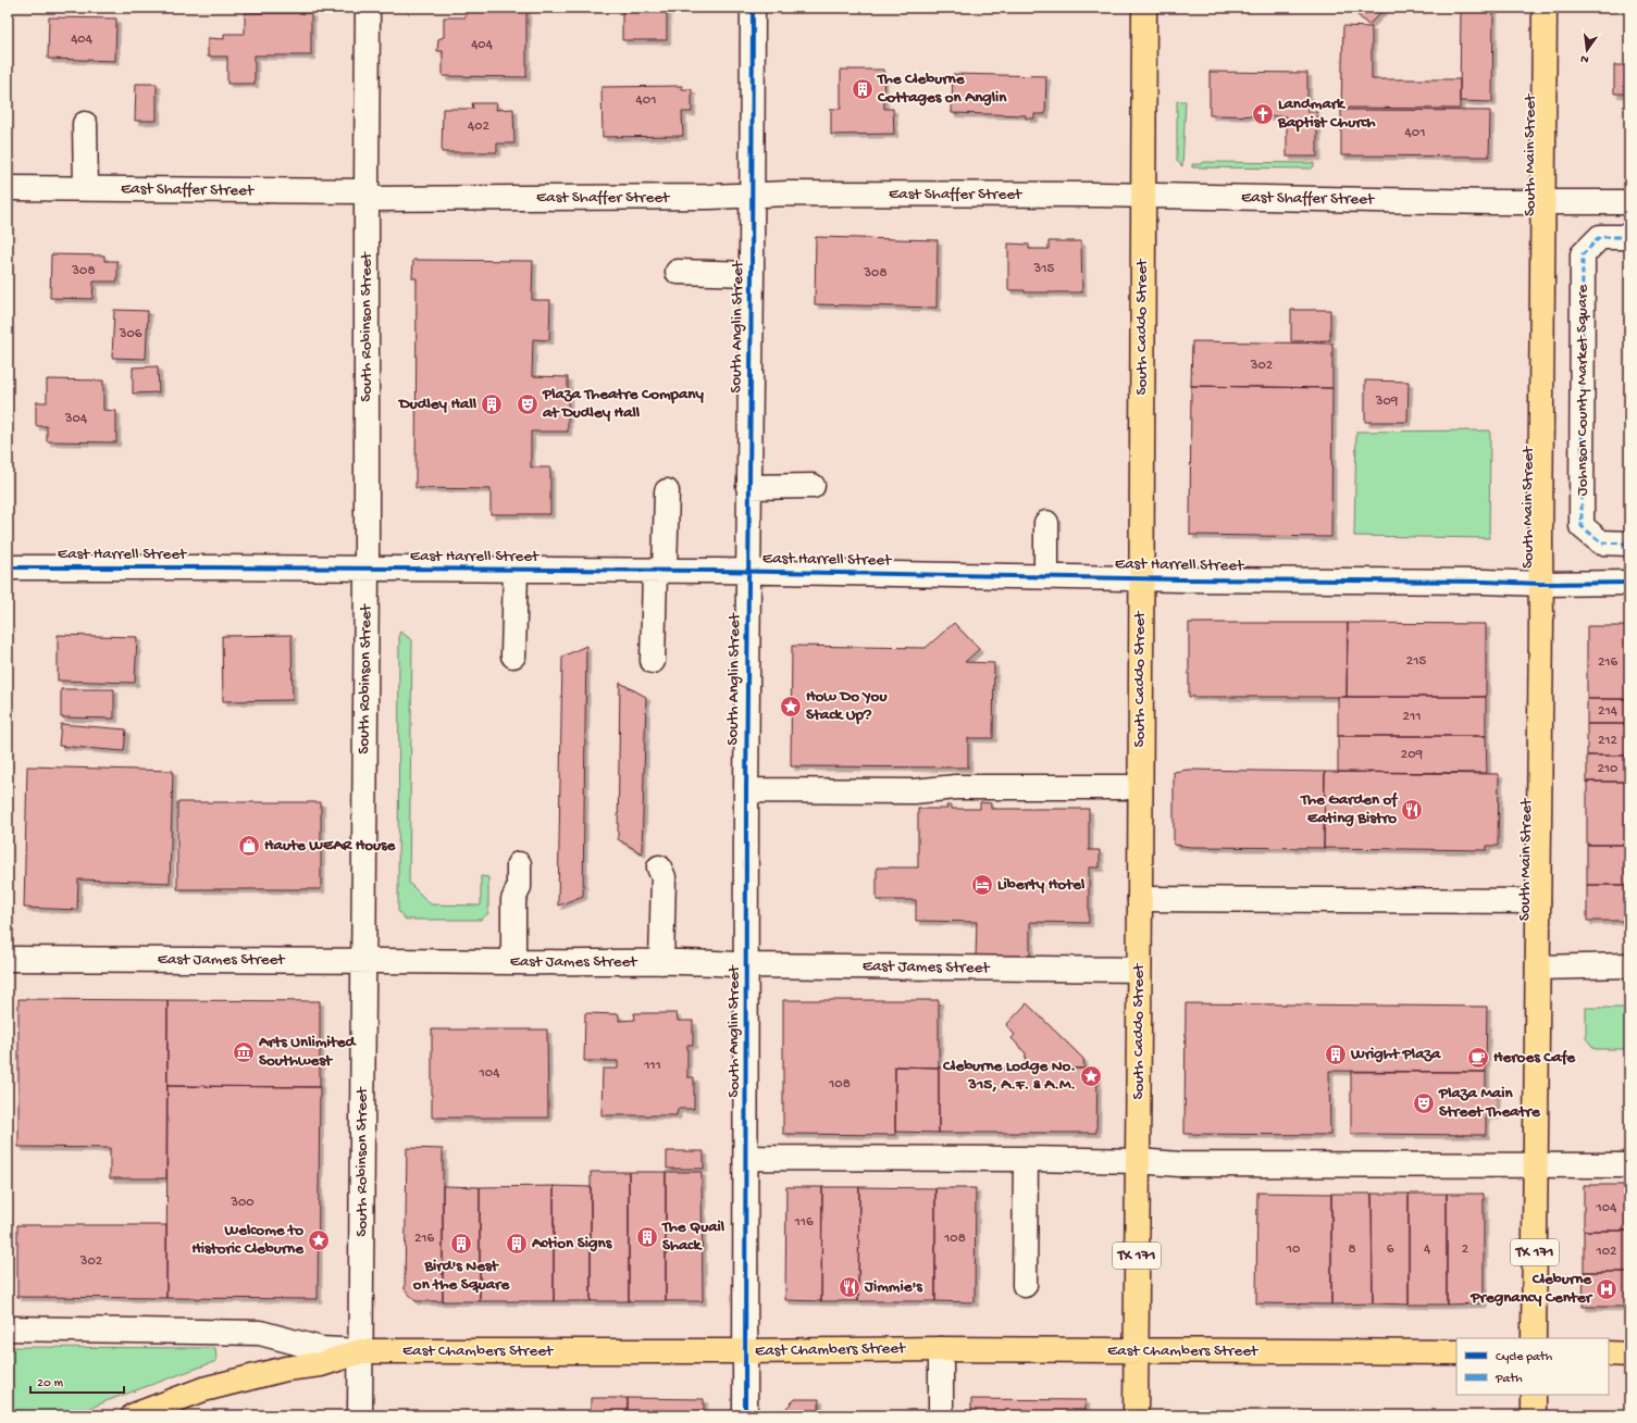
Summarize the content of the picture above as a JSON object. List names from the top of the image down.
{
  "streets": {
    "main road": [
      "South Main Street",
      "South Caddo Street",
      "TX 171",
      "East Chambers Street"
    ],
    "street": [
      "East Shaffer Street",
      "South Robinson Street",
      "South Anglin Street",
      "Johnson County Market Square",
      "East Harrell Street",
      "East James Street"
    ]
  },
  "crossings": [
    ["South Main Street", "East Shaffer Street"],
    ["South Main Street", "East Harrell Street"],
    ["East Shaffer Street", "South Robinson Street"],
    ["East Shaffer Street", "South Anglin Street"],
    ["East Shaffer Street", "South Caddo Street"],
    ["South Robinson Street", "East Harrell Street"],
    ["South Robinson Street", "East James Street"],
    ["South Robinson Street", "East Chambers Street"],
    ["South Anglin Street", "East Harrell Street"],
    ["South Anglin Street", "East James Street"],
    ["South Anglin Street", "East Chambers Street"],
    ["South Caddo Street", "East Harrell Street"],
    ["South Caddo Street", "East James Street"],
    ["South Caddo Street", "TX 171"],
    ["South Caddo Street", "East Chambers Street"],
    ["TX 171", "East Chambers Street"]
  ],
  "places": {
    "building": [
      "The Cleburne Cottages on Anglin",
      "Dudley Hall",
      "Wright Plaza",
      "The Quail Shack",
      "Bird's Nest on the Square",
      "Action Signs"
    ],
    "church": ["Landmark Baptist Church"],
    "theatre": ["Plaza Theatre Company at Dudley Hall", "Plaza Main Street Theatre"],
    "place": ["How Do You Stack Up?", "Cleburne Lodge No. 315, A.F. & A.M.", "Welcome to Historic Cleburne"],
    "restaurant": ["The Garden of Eating Bistro", "Jimmie's"],
    "shop": ["Haute WEAR House"],
    "hotel": ["Liberty Hotel"],
    "museum": ["Arts Unlimited Southwest"],
    "cafe": ["Heroes Cafe"],
    "hospital": ["Cleburne Pregnancy Center"]
  },
  "house_numbers": [
    "404",
    "404",
    "401",
    "402",
    "401",
    "315",
    "308",
    "308",
    "306",
    "302",
    "309",
    "304",
    "215",
    "216",
    "214",
    "211",
    "212",
    "209",
    "210",
    "111",
    "104",
    "108",
    "300",
    "104",
    "116",
    "216",
    "108",
    "10",
    "8",
    "6",
    "4",
    "2",
    "102",
    "302"
  ],
  "legend": ["Cycle path", "Path"],
  "scale_bar": "20 m",
  "north": "bottom"
}
